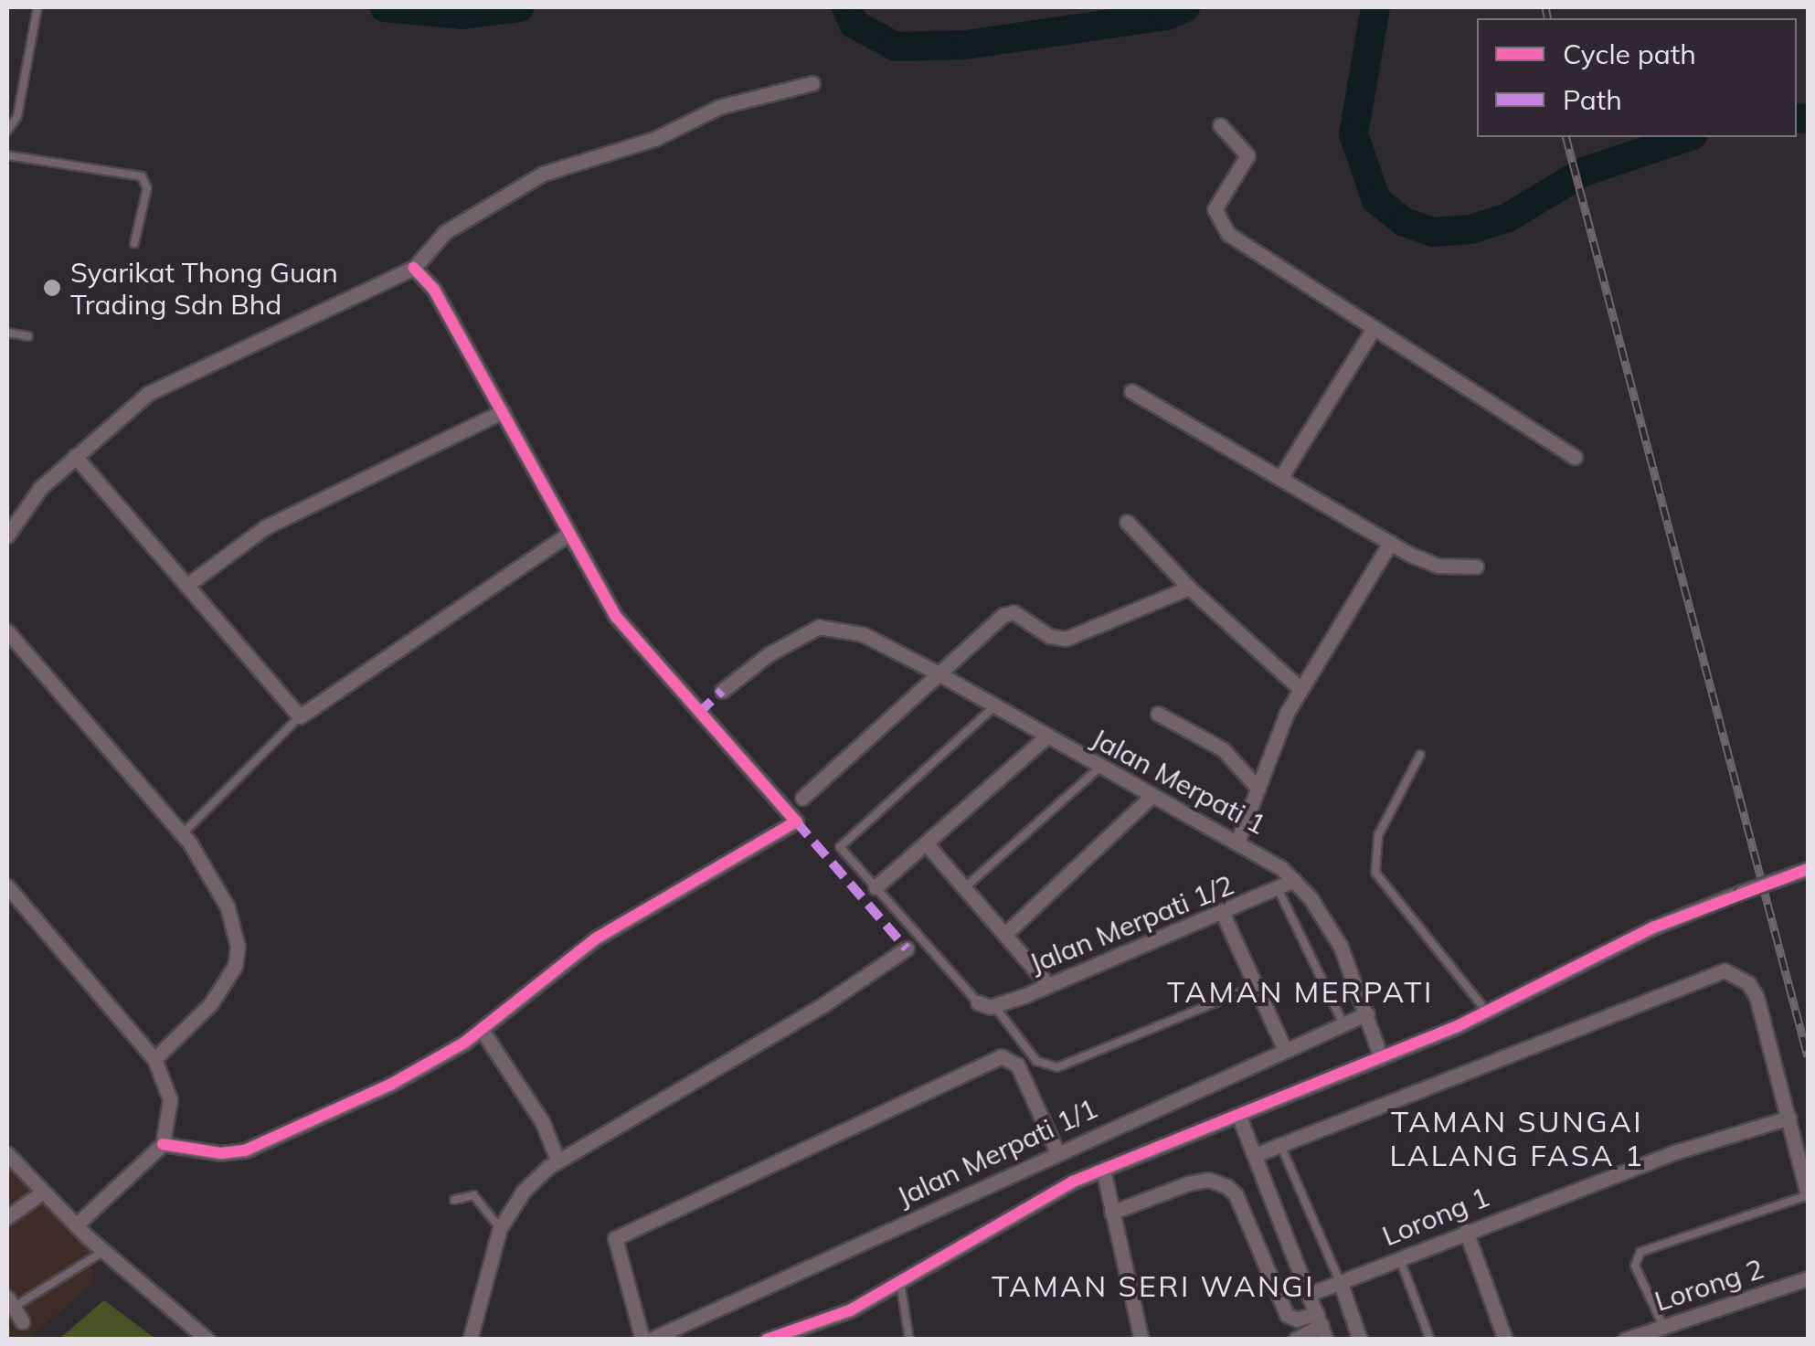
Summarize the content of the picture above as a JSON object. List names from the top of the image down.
{
  "streets": {
    "street": [
      "Jalan Merpati 1",
      "Jalan Merpati 1/2",
      "Jalan Merpati 1/1",
      "Lorong 1",
      "Lorong 2"
    ]
  },
  "crossings": [
    ["Jalan Merpati 1", "Jalan Merpati 1/2"],
    ["Jalan Merpati 1", "Jalan Merpati 1/1"]
  ],
  "districts": ["TAMAN MERPATI", "TAMAN SUNGAI LALANG FASA 1", "TAMAN SERI WANGI"],
  "places": ["Syarikat Thong Guan Trading Sdn Bhd"],
  "legend": ["Cycle path", "Path"]
}
